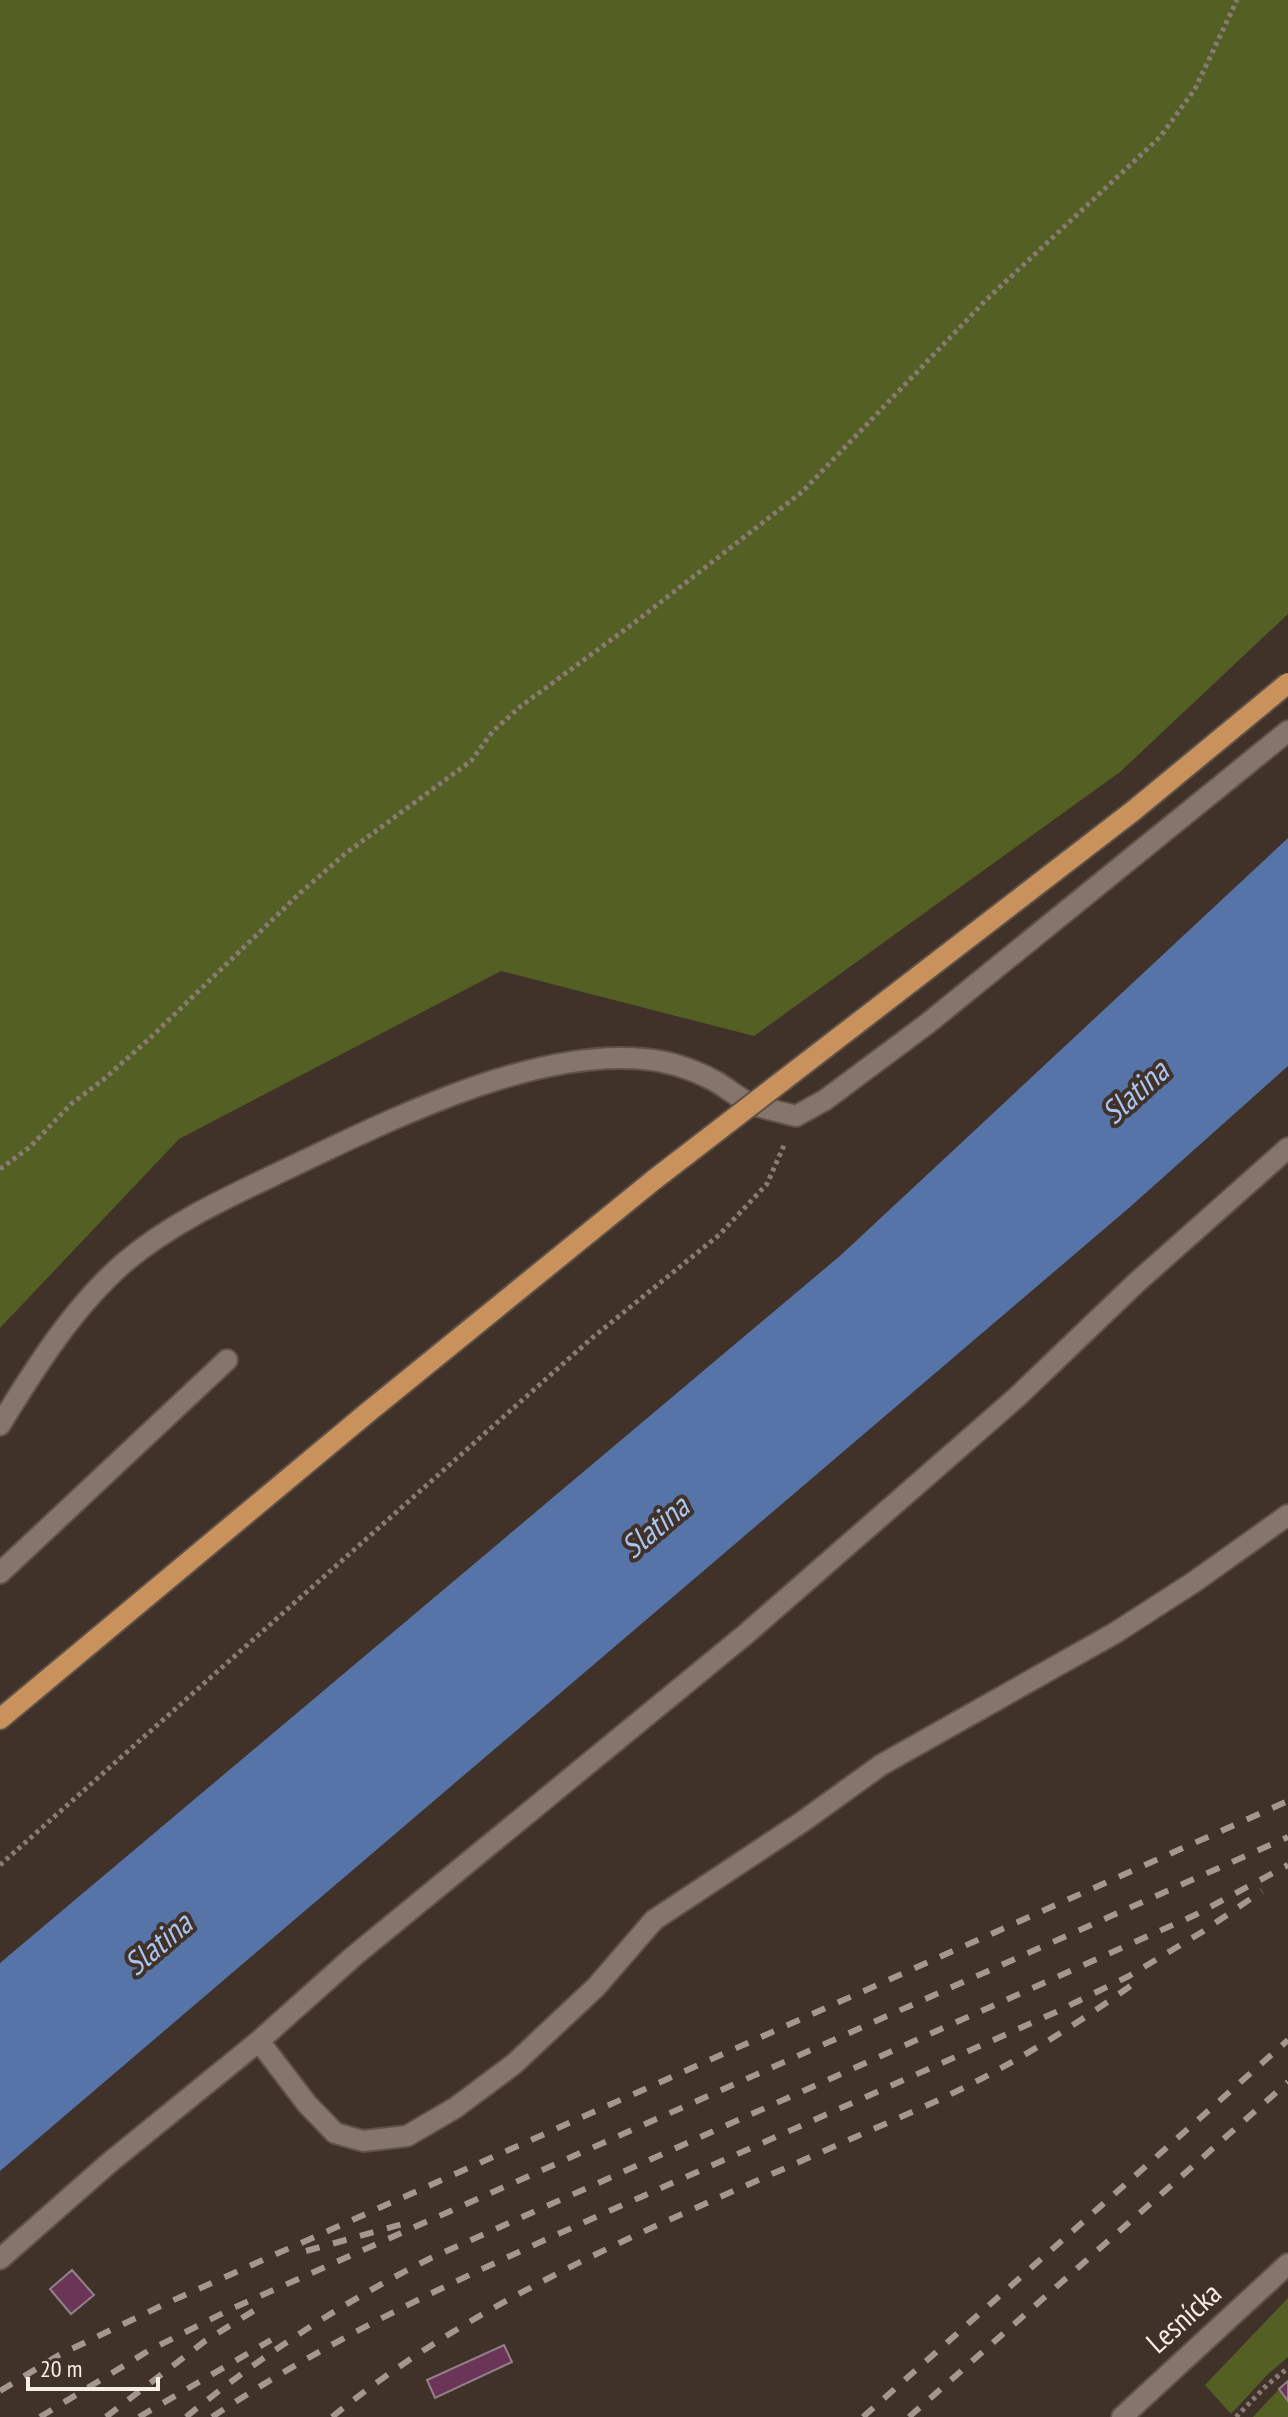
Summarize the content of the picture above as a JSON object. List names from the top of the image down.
{
  "streets": {
    "street": ["Lesnícka"]
  },
  "water": ["Slatina"],
  "scale_bar": "20 m"
}
